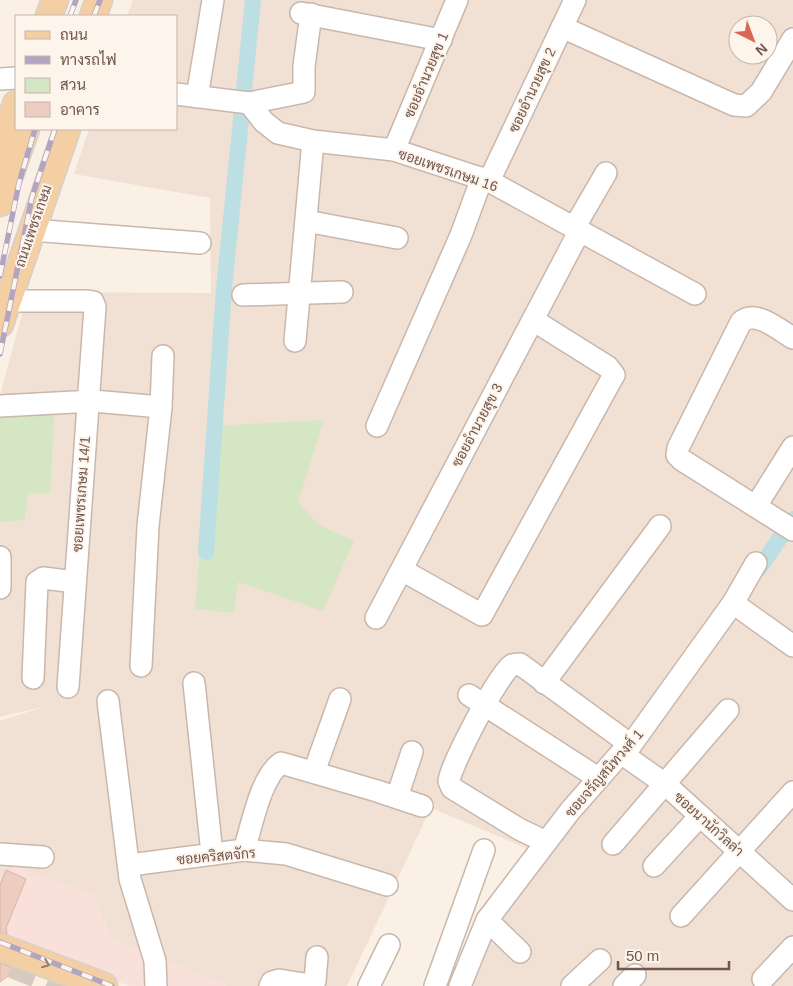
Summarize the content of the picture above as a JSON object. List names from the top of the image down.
{
  "streets": {
    "main road": ["ถนนเพชรเกษม"],
    "street": [
      "ซอยอำนวยสุข 1",
      "ซอยอำนวยสุข 2",
      "ซอยเพชรเกษม 16",
      "ซอยอำนวยสุข 3",
      "ซอยเพชรเกษม 14/1",
      "ซอยจรัญสนิทวงศ์ 1",
      "ซอยนานักวิลล่า",
      "ซอยคริสตจักร"
    ]
  },
  "crossings": [
    ["ซอยอำนวยสุข 1", "ซอยเพชรเกษม 16"],
    ["ซอยอำนวยสุข 2", "ซอยเพชรเกษม 16"],
    ["ซอยเพชรเกษม 16", "ซอยอำนวยสุข 3"],
    ["ถนนเพชรเกษม", "ซอยเพชรเกษม 14/1"],
    ["ซอยจรัญสนิทวงศ์ 1", "ซอยนานักวิลล่า"]
  ],
  "legend": [
    "ถนน",
    "ทางรถไฟ",
    "สวน",
    "อาคาร"
  ],
  "scale_bar": "50 m",
  "north": "bottom right"
}
